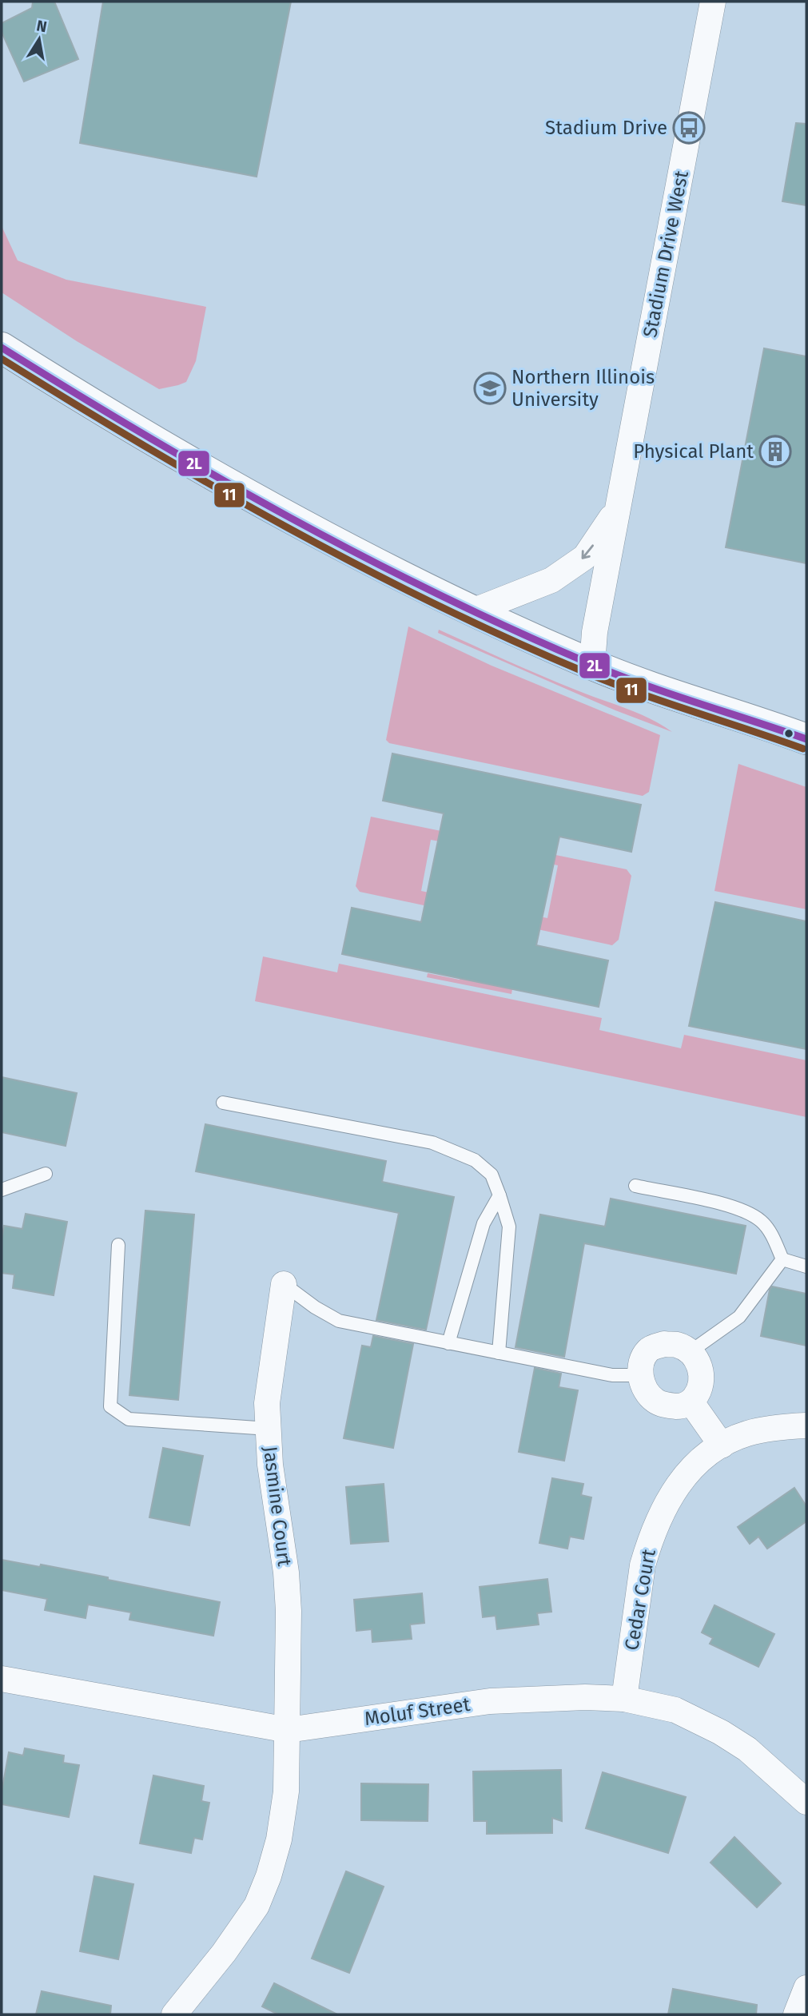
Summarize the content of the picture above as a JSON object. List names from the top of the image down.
{
  "streets": {
    "street": [
      "Stadium Drive West",
      "Jasmine Court",
      "Cedar Court",
      "Moluf Street"
    ]
  },
  "crossings": [
    ["Jasmine Court", "Moluf Street"],
    ["Cedar Court", "Moluf Street"]
  ],
  "places": {
    "bus stop": ["Stadium Drive"],
    "school or university": ["Northern Illinois University"],
    "building": ["Physical Plant"]
  },
  "lines": ["transit line 2L", "transit line 11"],
  "north": "top"
}
